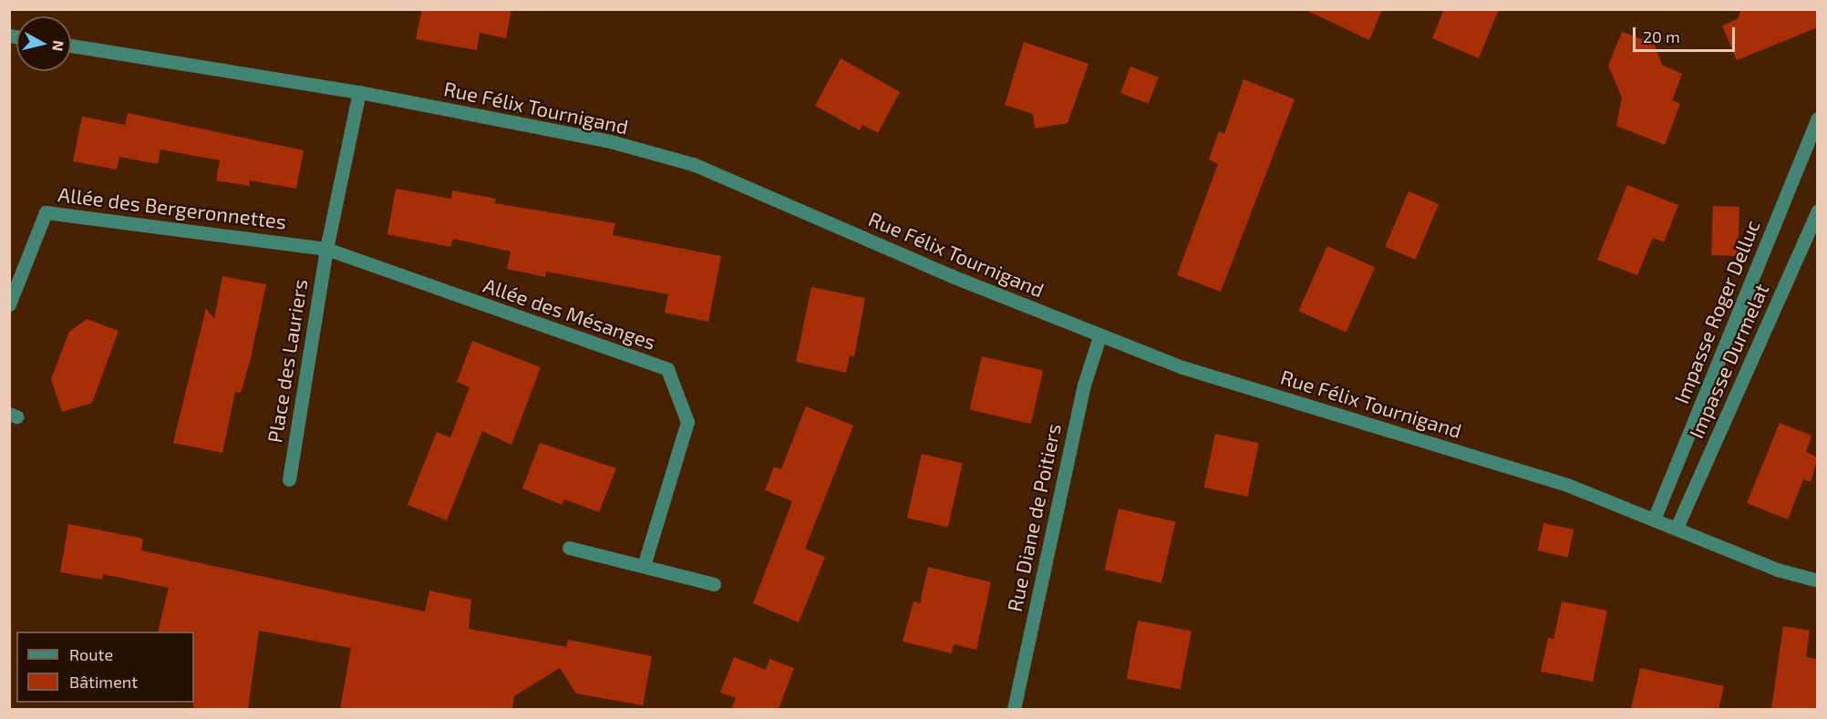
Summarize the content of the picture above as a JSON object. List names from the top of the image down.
{
  "streets": {
    "street": [
      "Rue Félix Tournigand",
      "Allée des Bergeronnettes",
      "Impasse Roger Delluc",
      "Allée des Mésanges",
      "Place des Lauriers",
      "Impasse Durmelat",
      "Rue Diane de Poitiers"
    ]
  },
  "crossings": [
    ["Rue Félix Tournigand", "Impasse Roger Delluc"],
    ["Rue Félix Tournigand", "Place des Lauriers"],
    ["Rue Félix Tournigand", "Impasse Durmelat"],
    ["Rue Félix Tournigand", "Rue Diane de Poitiers"],
    ["Allée des Bergeronnettes", "Allée des Mésanges"],
    ["Allée des Bergeronnettes", "Place des Lauriers"],
    ["Allée des Mésanges", "Place des Lauriers"]
  ],
  "legend": ["Route", "Bâtiment"],
  "scale_bar": "20 m",
  "north": "right"
}
